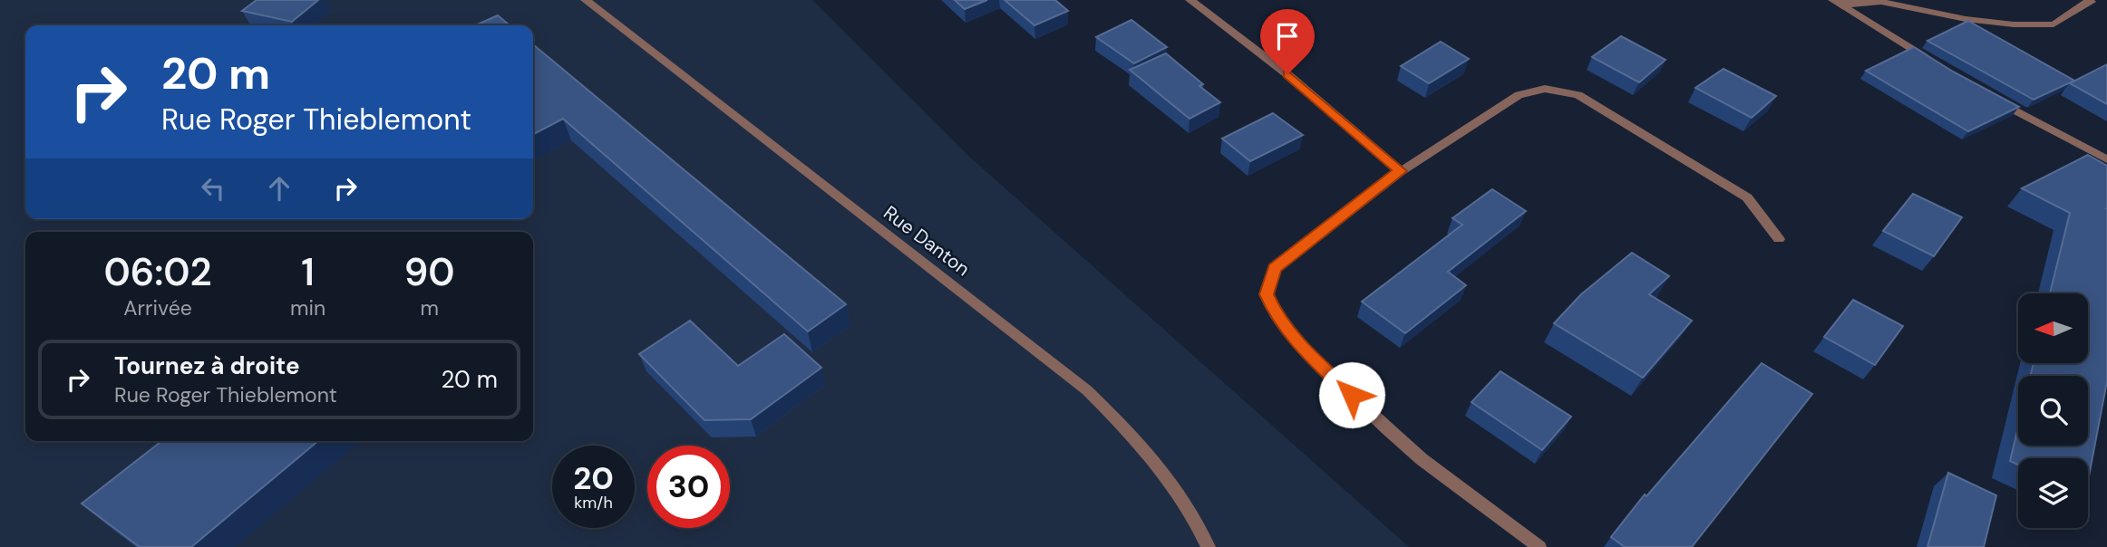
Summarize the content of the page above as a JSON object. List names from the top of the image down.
{
  "streets": {
    "street": ["Rue Danton"]
  },
  "north": "left",
  "page": {
    "turn": ["20 m", "Rue Roger Thieblemont"],
    "eta": [
      "06:02",
      "Arrivée",
      "1",
      "min",
      "90",
      "m"
    ],
    "list": [
      {
        "name": "Tournez à droite",
        "note": "Rue Roger Thieblemont",
        "value": "20 m"
      }
    ],
    "speed": "20 km/h",
    "limit": "30"
  }
}
